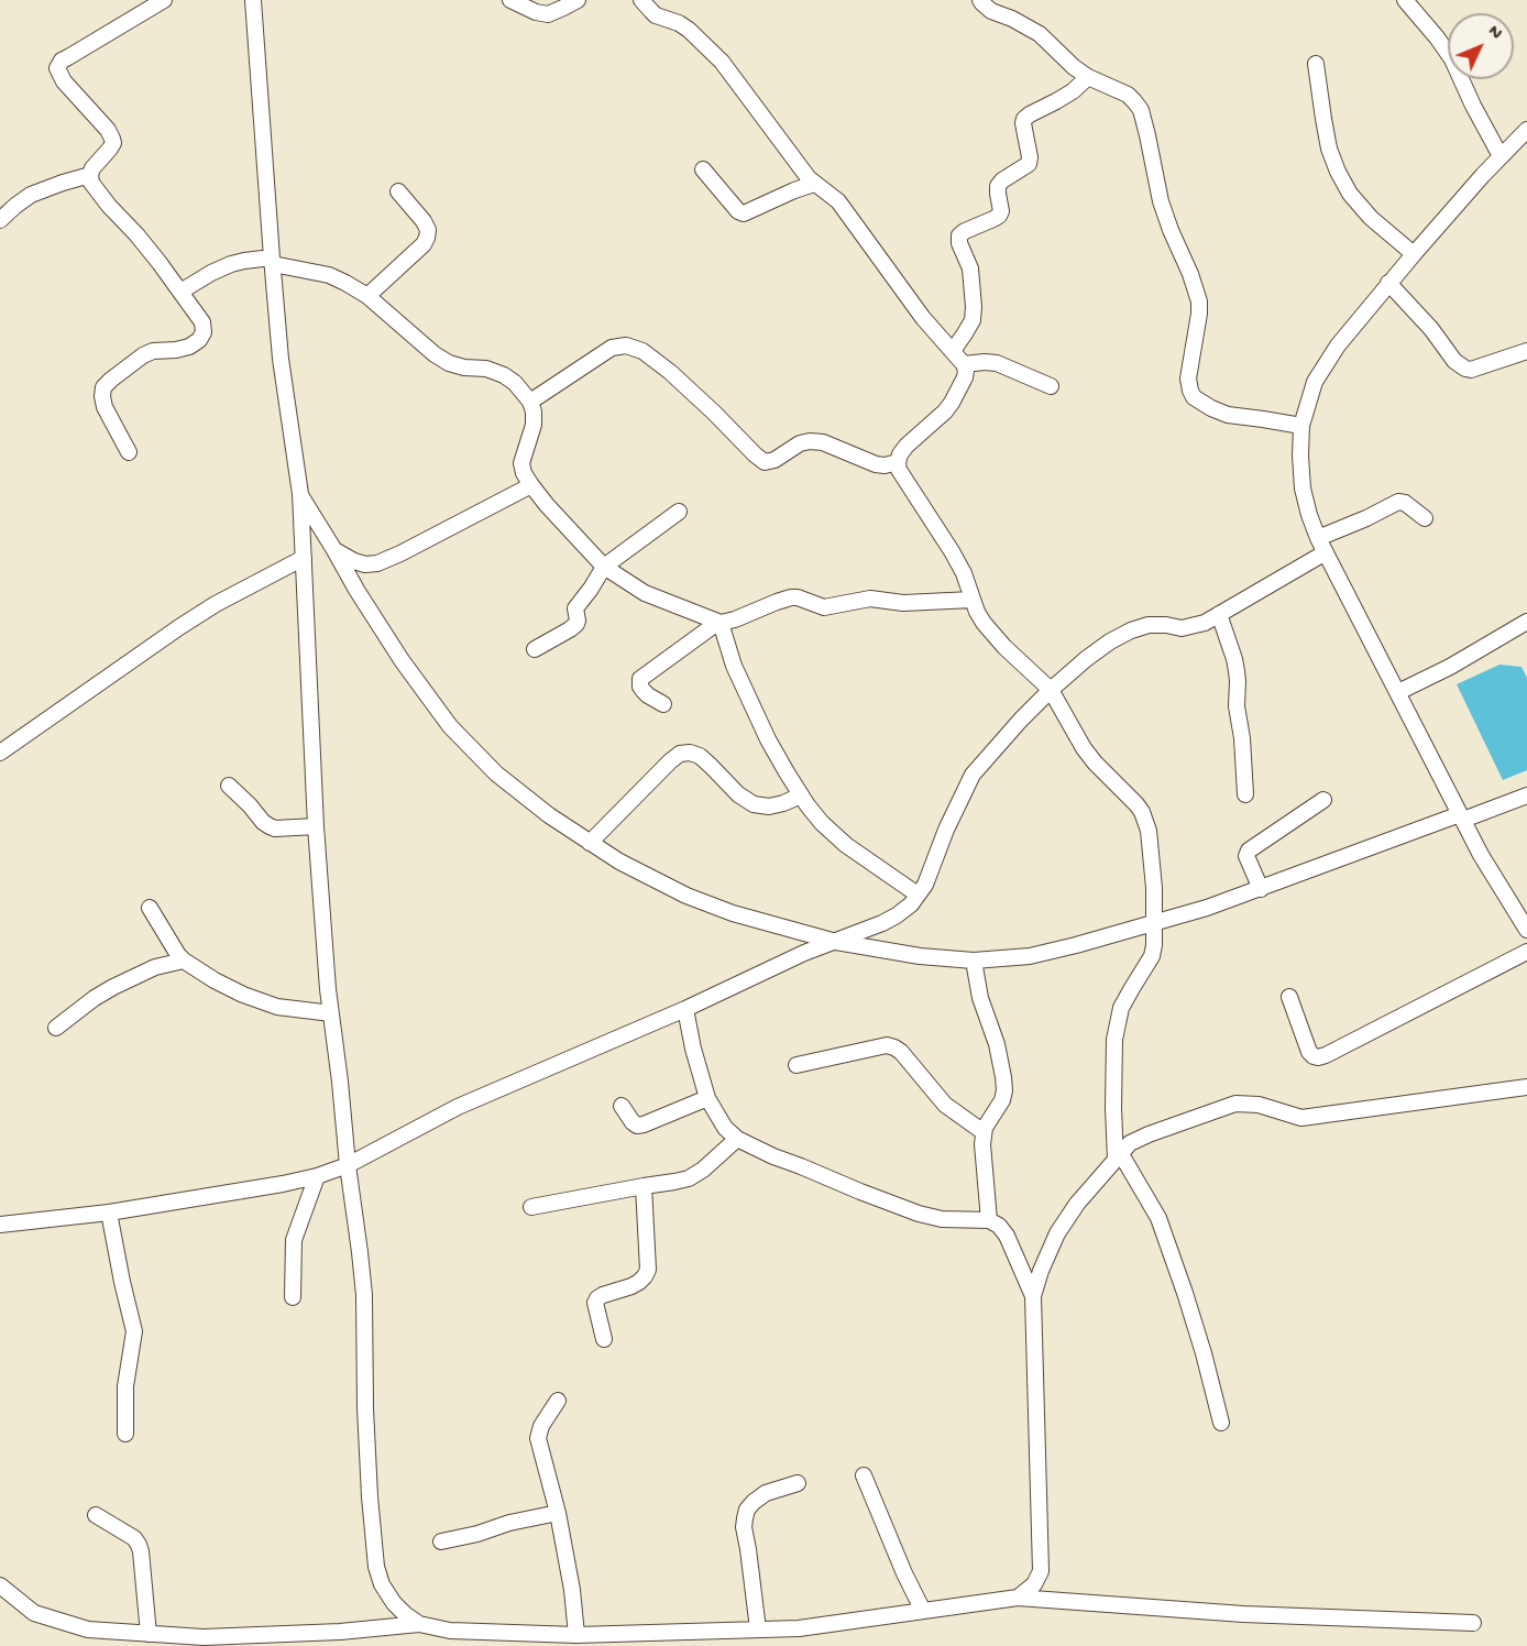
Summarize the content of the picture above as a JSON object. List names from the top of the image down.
{
  "north": "top right"
}
